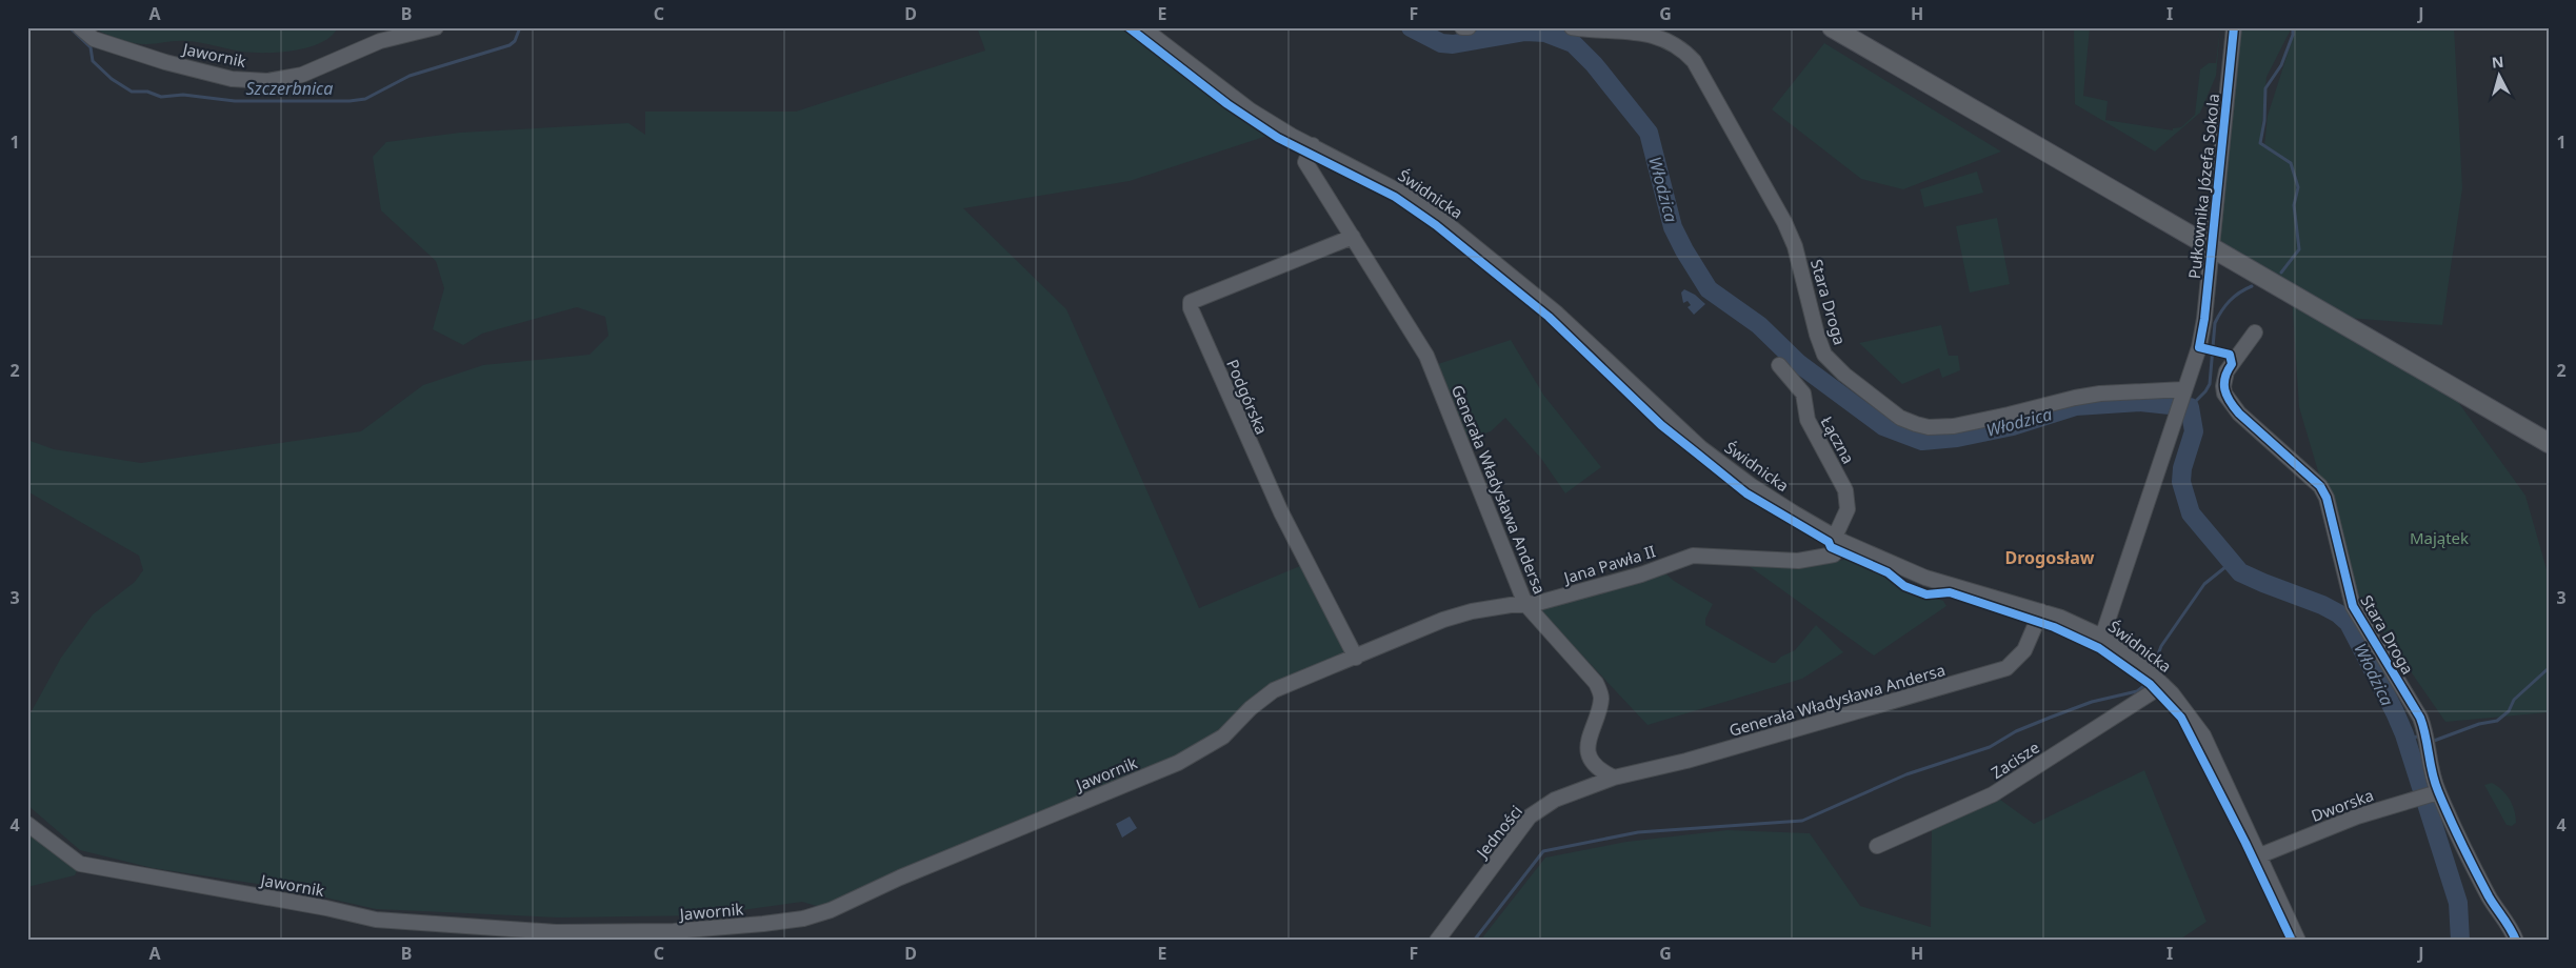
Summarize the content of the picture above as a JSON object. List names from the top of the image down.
{
  "streets": {
    "street": [
      "Jawornik",
      "Pułkownika Józefa Sokola",
      "Świdnicka",
      "Stara Droga",
      "Podgórska",
      "Łączna",
      "Generała Władysława Andersa",
      "Jana Pawła II",
      "Zacisze",
      "Dworska",
      "Jedności"
    ]
  },
  "crossings": [
    ["Jawornik", "Podgórska"],
    ["Jawornik", "Jana Pawła II"],
    ["Pułkownika Józefa Sokola", "Świdnicka"],
    ["Pułkownika Józefa Sokola", "Stara Droga"],
    ["Świdnicka", "Łączna"],
    ["Świdnicka", "Generała Władysława Andersa"],
    ["Świdnicka", "Jana Pawła II"],
    ["Świdnicka", "Zacisze"],
    ["Świdnicka", "Dworska"],
    ["Stara Droga", "Dworska"],
    ["Podgórska", "Generała Władysława Andersa"],
    ["Podgórska", "Jana Pawła II"],
    ["Łączna", "Jana Pawła II"],
    ["Generała Władysława Andersa", "Jana Pawła II"],
    ["Generała Władysława Andersa", "Jedności"]
  ],
  "districts": ["Drogosław"],
  "water": ["Szczerbnica", "Włodzica"],
  "parks": ["Majątek"],
  "north": "top",
  "grid": {
    "columns": [
      "A",
      "B",
      "C",
      "D",
      "E",
      "F",
      "G",
      "H",
      "I",
      "J"
    ],
    "rows": [
      "1",
      "2",
      "3",
      "4"
    ]
  }
}
